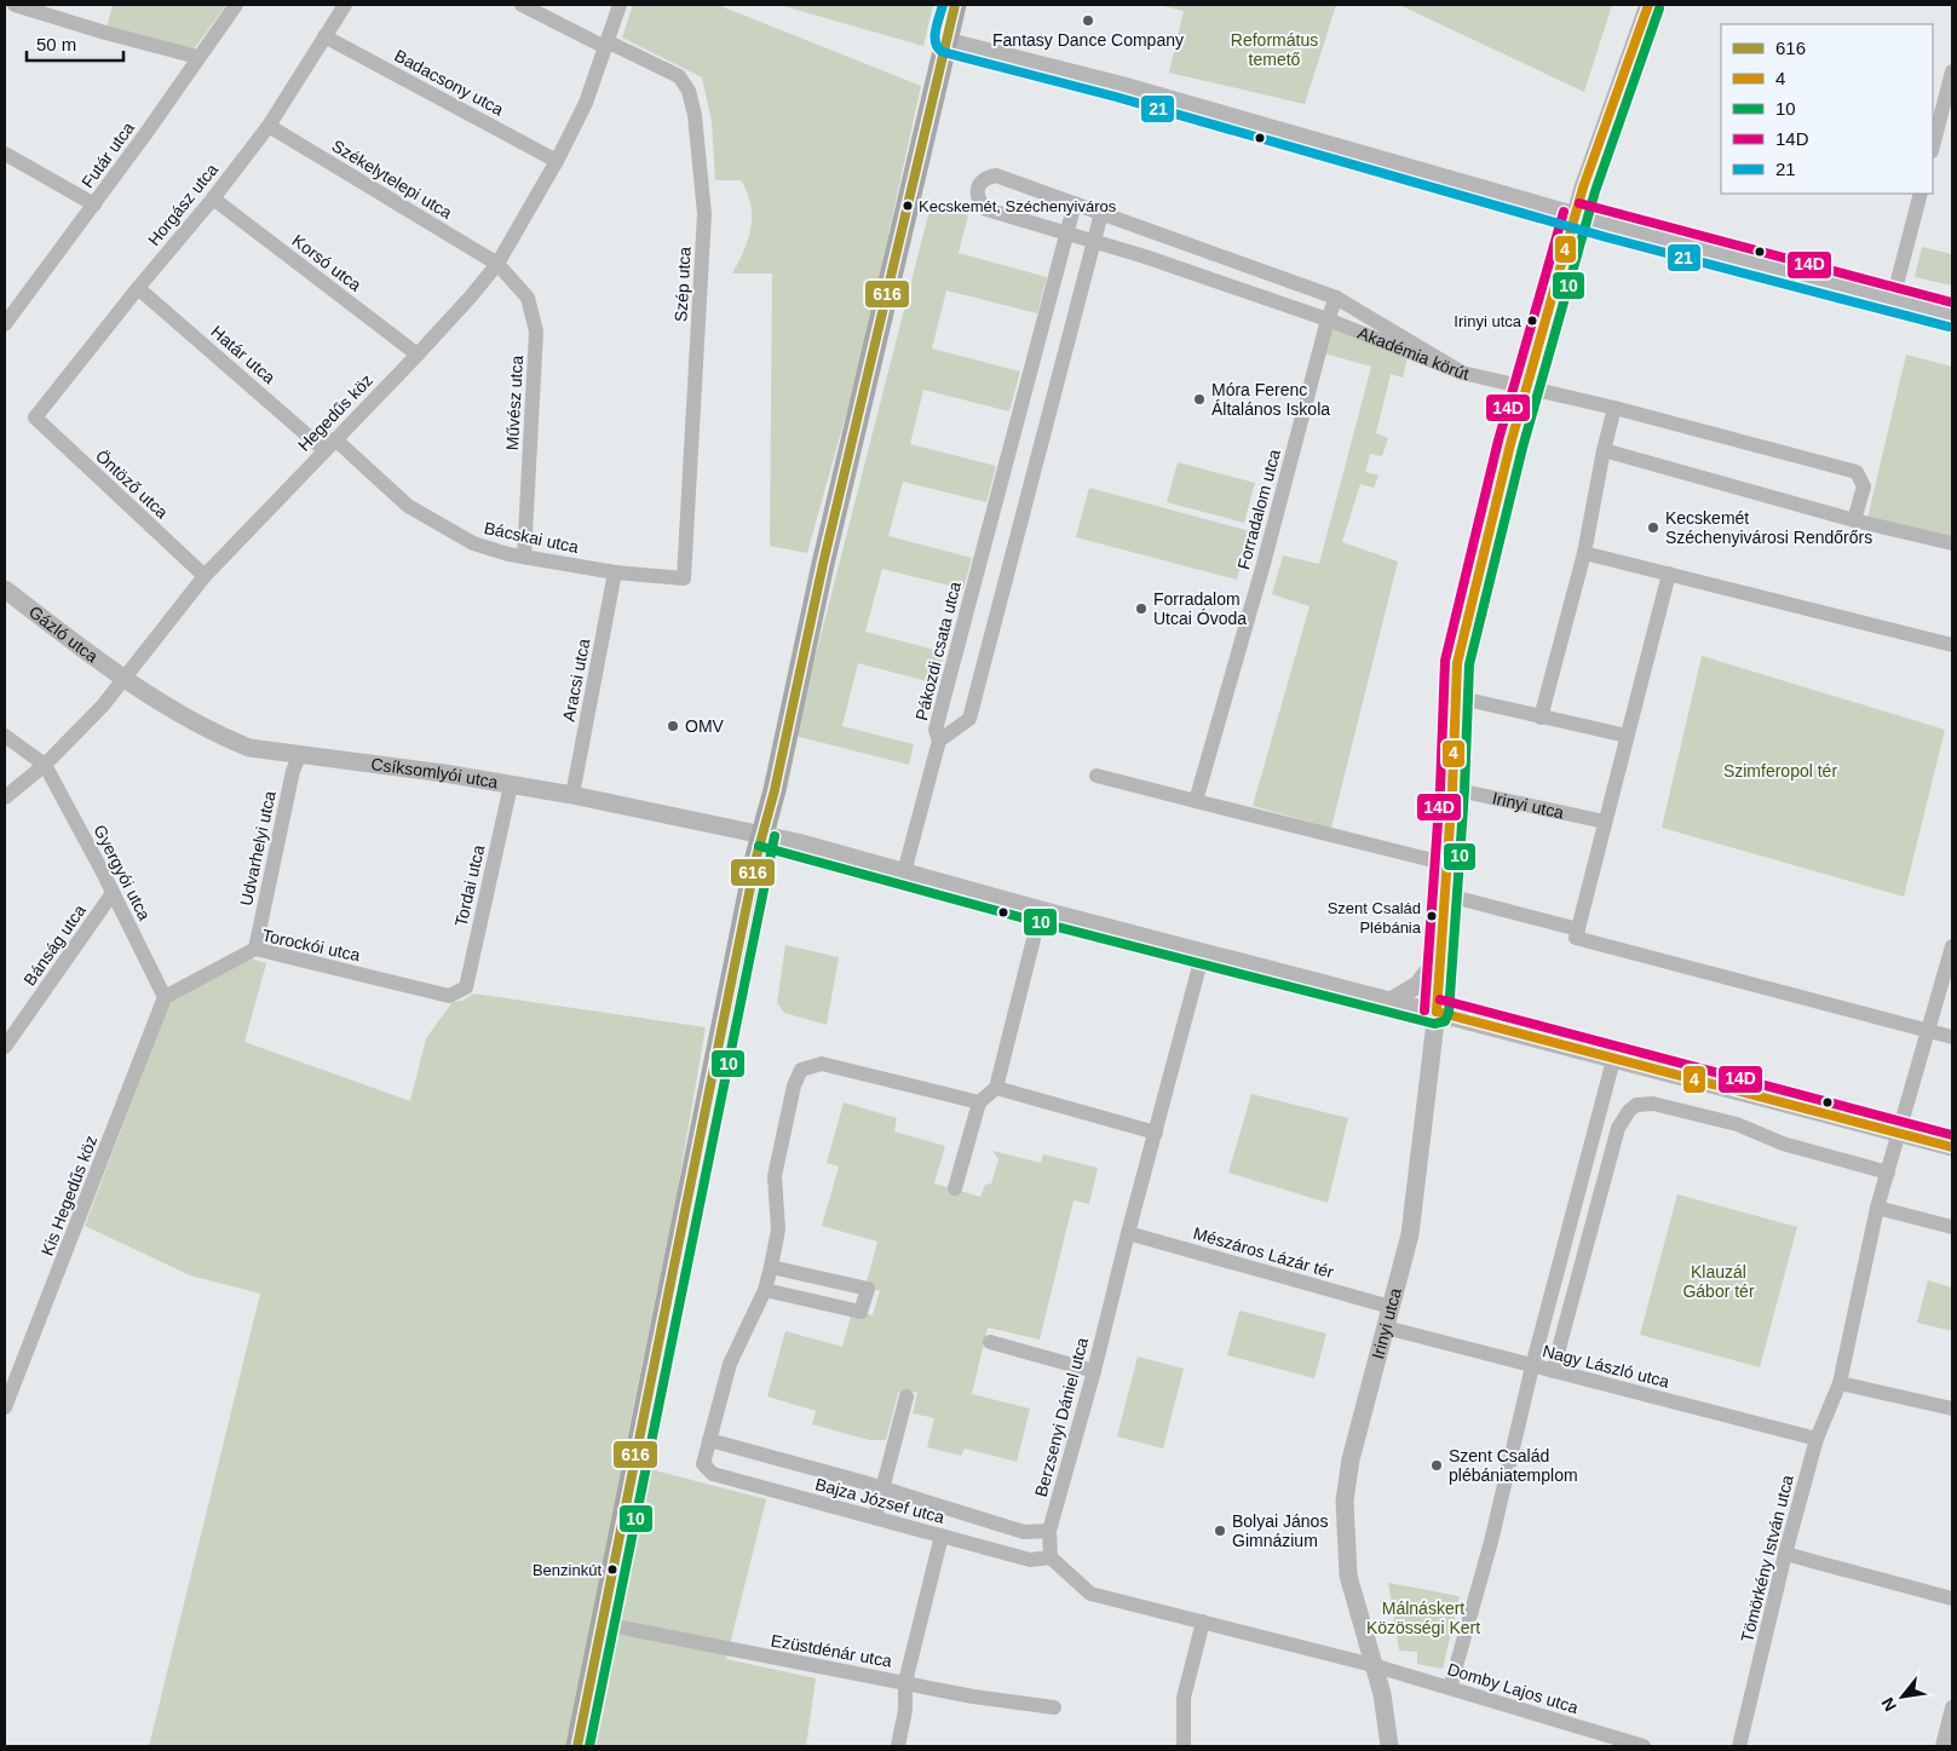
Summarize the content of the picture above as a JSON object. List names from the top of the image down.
{
  "streets": {
    "street": [
      "Badacsony utca",
      "Futár utca",
      "Székelytelepi utca",
      "Horgász utca",
      "Korsó utca",
      "Szép utca",
      "Akadémia körút",
      "Határ utca",
      "Művész utca",
      "Hegedűs köz",
      "Öntöző utca",
      "Forradalom utca",
      "Bácskai utca",
      "Gázló utca",
      "Pákozdi csata utca",
      "Aracsi utca",
      "Csíksomlyói utca",
      "Irinyi utca",
      "Udvarhelyi utca",
      "Gyergyói utca",
      "Tordai utca",
      "Bánság utca",
      "Torockói utca",
      "Kis Hegedűs köz",
      "Mészáros Lázár tér",
      "Nagy László utca",
      "Berzsenyi Dániel utca",
      "Bajza József utca",
      "Tömörkény István utca",
      "Ezüstdénár utca",
      "Domby Lajos utca"
    ]
  },
  "crossings": [
    ["Badacsony utca", "Horgász utca"],
    ["Badacsony utca", "Hegedűs köz"],
    ["Székelytelepi utca", "Horgász utca"],
    ["Székelytelepi utca", "Művész utca"],
    ["Székelytelepi utca", "Hegedűs köz"],
    ["Horgász utca", "Korsó utca"],
    ["Horgász utca", "Határ utca"],
    ["Horgász utca", "Öntöző utca"],
    ["Korsó utca", "Hegedűs köz"],
    ["Szép utca", "Hegedűs köz"],
    ["Szép utca", "Bácskai utca"],
    ["Akadémia körút", "Forradalom utca"],
    ["Akadémia körút", "Pákozdi csata utca"],
    ["Határ utca", "Hegedűs köz"],
    ["Határ utca", "Bácskai utca"],
    ["Művész utca", "Hegedűs köz"],
    ["Művész utca", "Bácskai utca"],
    ["Hegedűs köz", "Öntöző utca"],
    ["Hegedűs köz", "Bácskai utca"],
    ["Hegedűs köz", "Gázló utca"],
    ["Hegedűs köz", "Csíksomlyói utca"],
    ["Hegedűs köz", "Gyergyói utca"],
    ["Bácskai utca", "Aracsi utca"],
    ["Gázló utca", "Csíksomlyói utca"],
    ["Aracsi utca", "Csíksomlyói utca"],
    ["Csíksomlyói utca", "Irinyi utca"],
    ["Csíksomlyói utca", "Udvarhelyi utca"],
    ["Csíksomlyói utca", "Tordai utca"],
    ["Csíksomlyói utca", "Berzsenyi Dániel utca"],
    ["Csíksomlyói utca", "Tömörkény István utca"],
    ["Irinyi utca", "Mészáros Lázár tér"],
    ["Irinyi utca", "Nagy László utca"],
    ["Irinyi utca", "Domby Lajos utca"],
    ["Udvarhelyi utca", "Torockói utca"],
    ["Gyergyói utca", "Bánság utca"],
    ["Gyergyói utca", "Torockói utca"],
    ["Gyergyói utca", "Kis Hegedűs köz"],
    ["Tordai utca", "Torockói utca"],
    ["Torockói utca", "Kis Hegedűs köz"],
    ["Mészáros Lázár tér", "Berzsenyi Dániel utca"],
    ["Nagy László utca", "Tömörkény István utca"],
    ["Berzsenyi Dániel utca", "Bajza József utca"]
  ],
  "parks": [
    "Református temető",
    "Szimferopol tér",
    "Klauzál Gábor tér",
    "Málnáskert Közösségi Kert"
  ],
  "places": [
    "Fantasy Dance Company",
    "Kecskemét, Széchenyiváros",
    "Irinyi utca",
    "Móra Ferenc Általános Iskola",
    "Kecskemét Széchenyivárosi Rendőrőrs",
    "Forradalom Utcai Óvoda",
    "OMV",
    "Szent Család Plébánia",
    "Szent Család plébániatemplom",
    "Bolyai János Gimnázium",
    "Benzinkút"
  ],
  "lines": [
    "transit line 616",
    "transit line 4",
    "transit line 21",
    "transit line 10",
    "transit line 14D"
  ],
  "legend": [
    "616",
    "4",
    "10",
    "14D",
    "21"
  ],
  "scale_bar": "50 m",
  "north": "bottom left"
}
